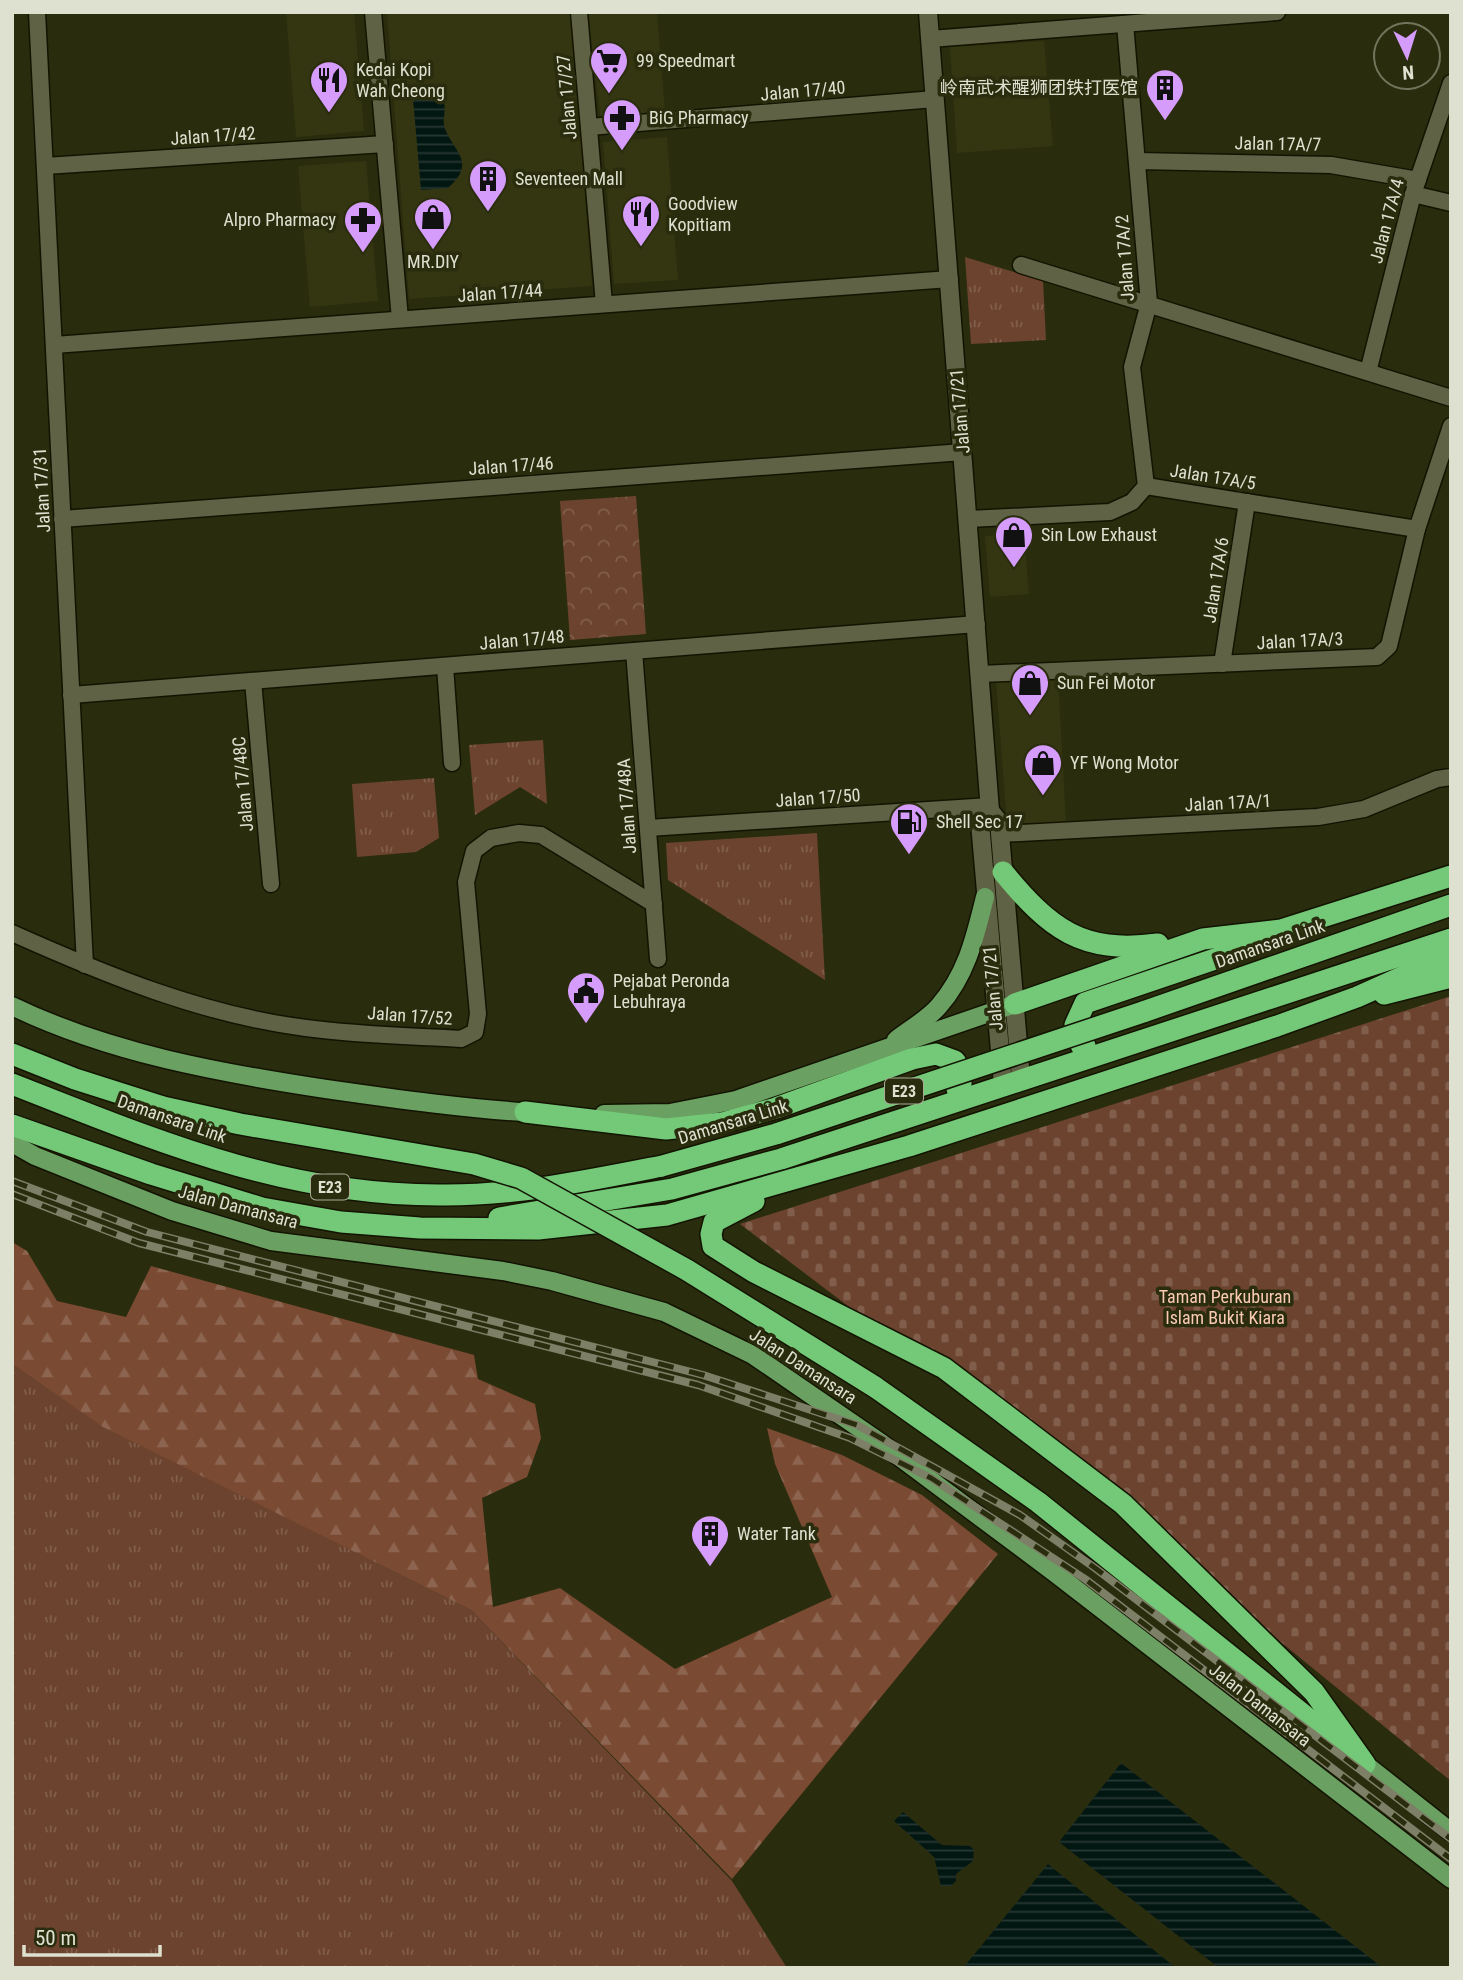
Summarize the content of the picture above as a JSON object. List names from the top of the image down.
{
  "streets": {
    "highway": ["Damansara Link", "E23"],
    "main road": ["Jalan Damansara"],
    "street": [
      "Jalan 17/40",
      "Jalan 17/27",
      "Jalan 17/42",
      "Jalan 17A/7",
      "Jalan 17A/4",
      "Jalan 17A/2",
      "Jalan 17/44",
      "Jalan 17/21",
      "Jalan 17/46",
      "Jalan 17A/5",
      "Jalan 17/31",
      "Jalan 17A/6",
      "Jalan 17/48",
      "Jalan 17A/3",
      "Jalan 17/48C",
      "Jalan 17/50",
      "Jalan 17A/1",
      "Jalan 17/48A",
      "Jalan 17/52"
    ]
  },
  "crossings": [
    ["Jalan 17/40", "Jalan 17/27"],
    ["Jalan 17/40", "Jalan 17/21"],
    ["Jalan 17/27", "Jalan 17/44"],
    ["Jalan 17/42", "Jalan 17/31"],
    ["Jalan 17A/7", "Jalan 17A/4"],
    ["Jalan 17A/7", "Jalan 17A/2"],
    ["Jalan 17A/2", "Jalan 17A/5"],
    ["Jalan 17/44", "Jalan 17/21"],
    ["Jalan 17/44", "Jalan 17/31"],
    ["Jalan 17/21", "Jalan 17/46"],
    ["Jalan 17/21", "Jalan 17A/5"],
    ["Jalan 17/21", "Jalan 17/48"],
    ["Jalan 17/21", "Jalan 17A/3"],
    ["Jalan 17/21", "Jalan 17/50"],
    ["Jalan 17/21", "Jalan 17A/1"],
    ["Jalan 17/46", "Jalan 17/31"],
    ["Jalan 17A/5", "Jalan 17A/6"],
    ["Jalan 17A/5", "Jalan 17A/3"],
    ["Jalan 17/31", "Jalan 17/48"],
    ["Jalan 17/31", "Jalan 17/52"],
    ["Jalan 17A/6", "Jalan 17A/3"],
    ["Jalan 17/48", "Jalan 17/48C"],
    ["Jalan 17/48", "Jalan 17/48A"],
    ["Jalan 17/50", "Jalan 17/48A"],
    ["Jalan 17/48A", "Jalan 17/52"]
  ],
  "parks": ["Taman Perkuburan Islam Bukit Kiara"],
  "places": {
    "supermarket": ["99 Speedmart"],
    "restaurant": ["Kedai Kopi Wah Cheong", "Goodview Kopitiam"],
    "building": ["岭南武术醒狮团铁打医馆", "Seventeen Mall", "Water Tank"],
    "pharmacy": ["BiG Pharmacy", "Alpro Pharmacy"],
    "shop": [
      "MR.DIY",
      "Sin Low Exhaust",
      "Sun Fei Motor",
      "YF Wong Motor"
    ],
    "fuel station": ["Shell Sec 17"],
    "public building": ["Pejabat Peronda Lebuhraya"]
  },
  "scale_bar": "50 m",
  "north": "bottom"
}
